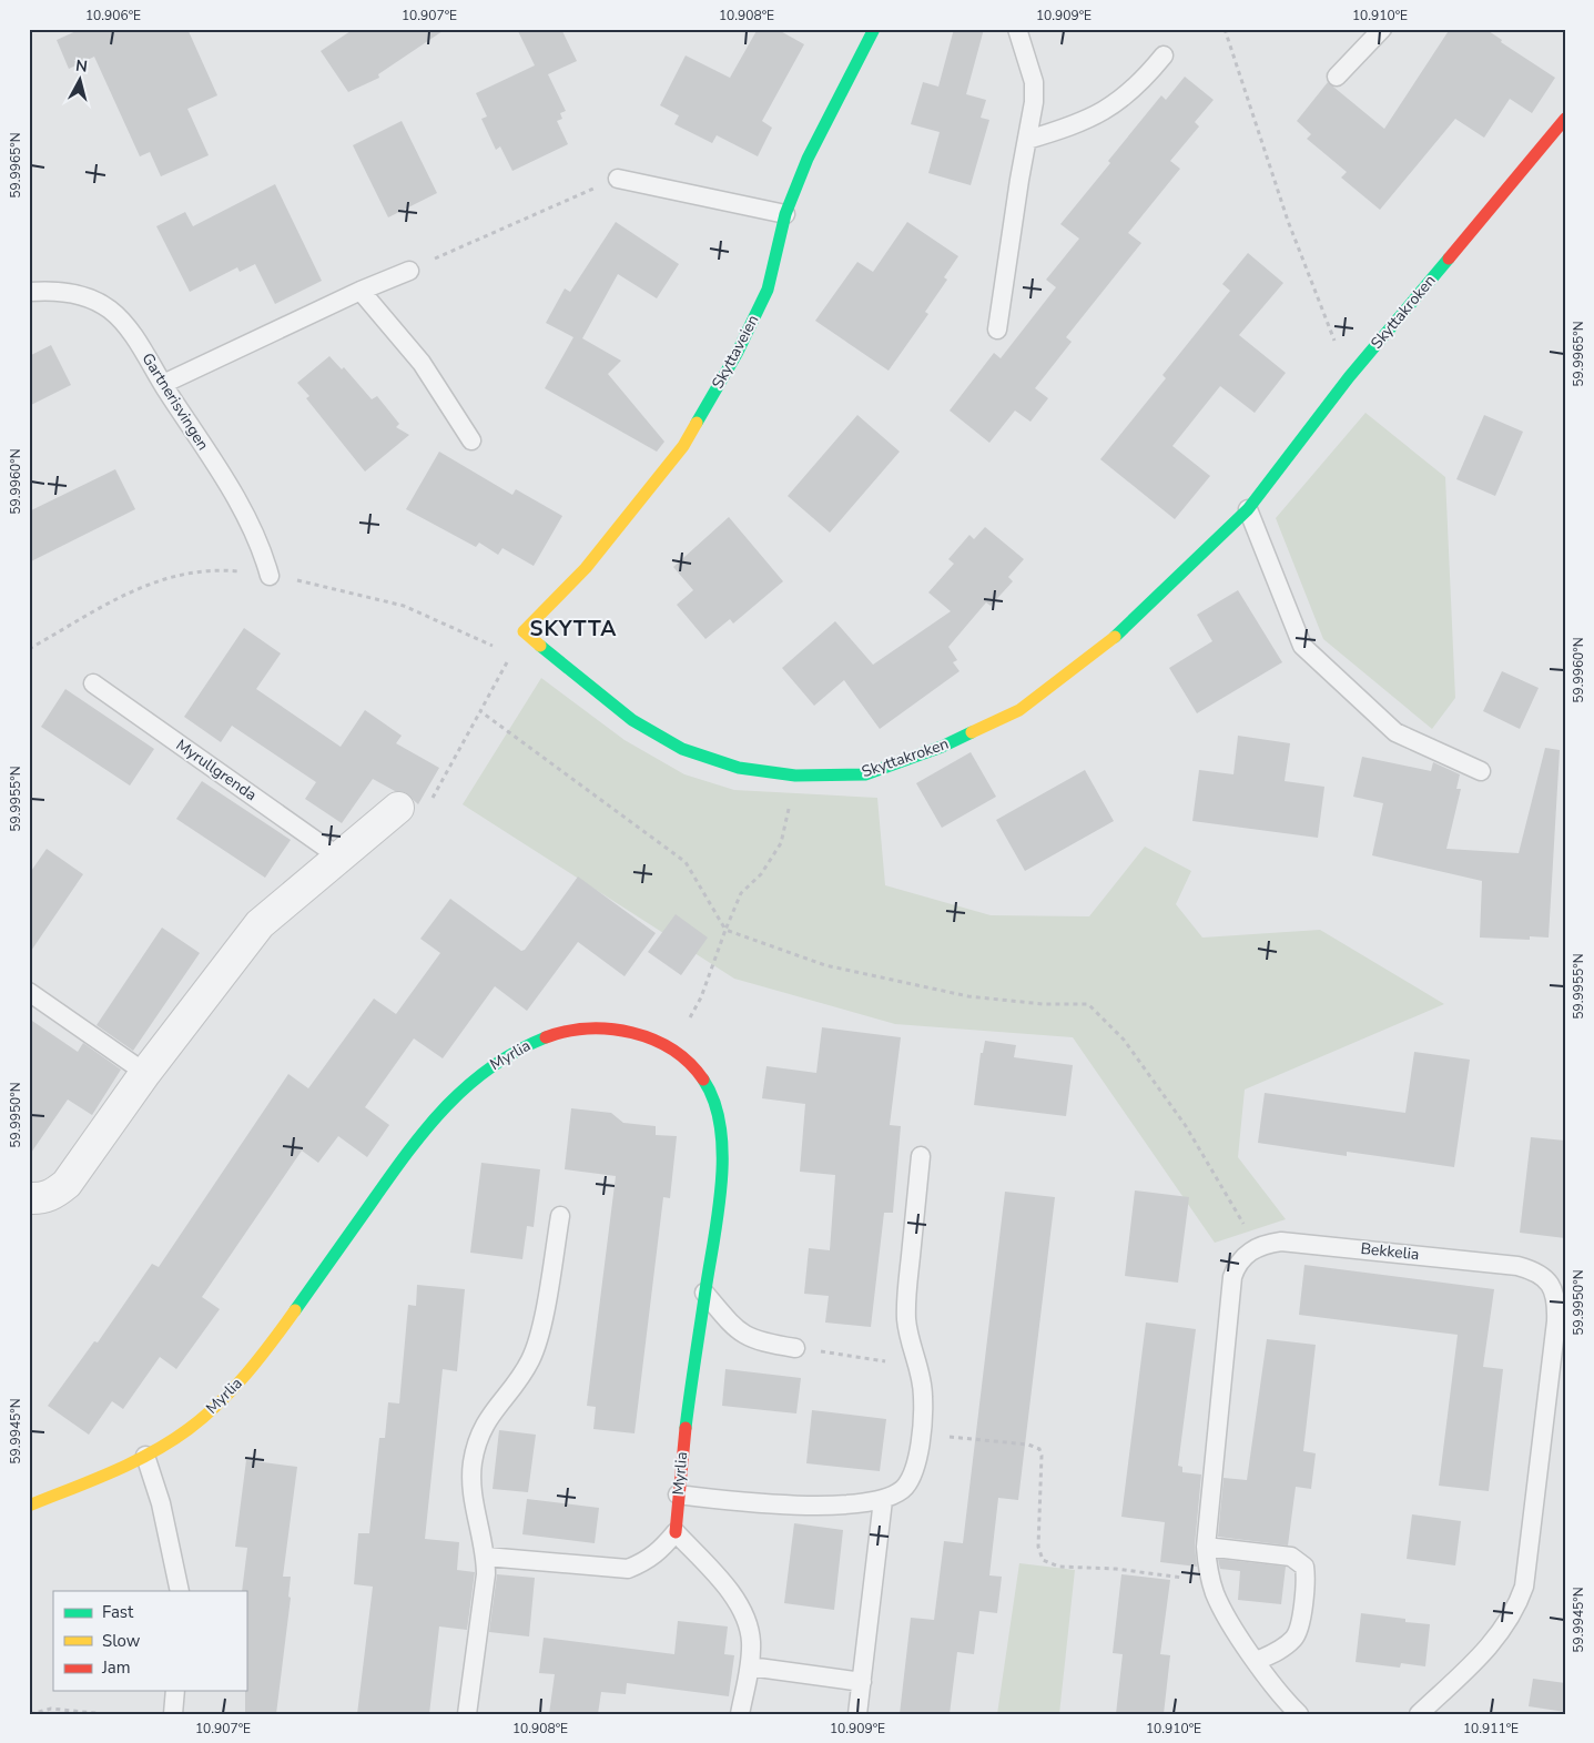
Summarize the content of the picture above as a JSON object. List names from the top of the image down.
{
  "streets": {
    "street": ["Skyttakroken", "Skyttaveien", "Myrlia"],
    "lane": ["Gartnerisvingen", "Myrullgrenda", "Bekkelia"]
  },
  "crossings": [
    ["Skyttakroken", "Skyttaveien"]
  ],
  "districts": ["SKYTTA"],
  "legend": ["Fast", "Slow", "Jam"],
  "north": "top",
  "coordinates": [
    "10.906°E",
    "10.907°E",
    "10.908°E",
    "10.909°E",
    "10.910°E",
    "59.9965°N",
    "59.9960°N",
    "59.9955°N",
    "59.9950°N",
    "59.9945°N",
    "10.911°E"
  ]
}
